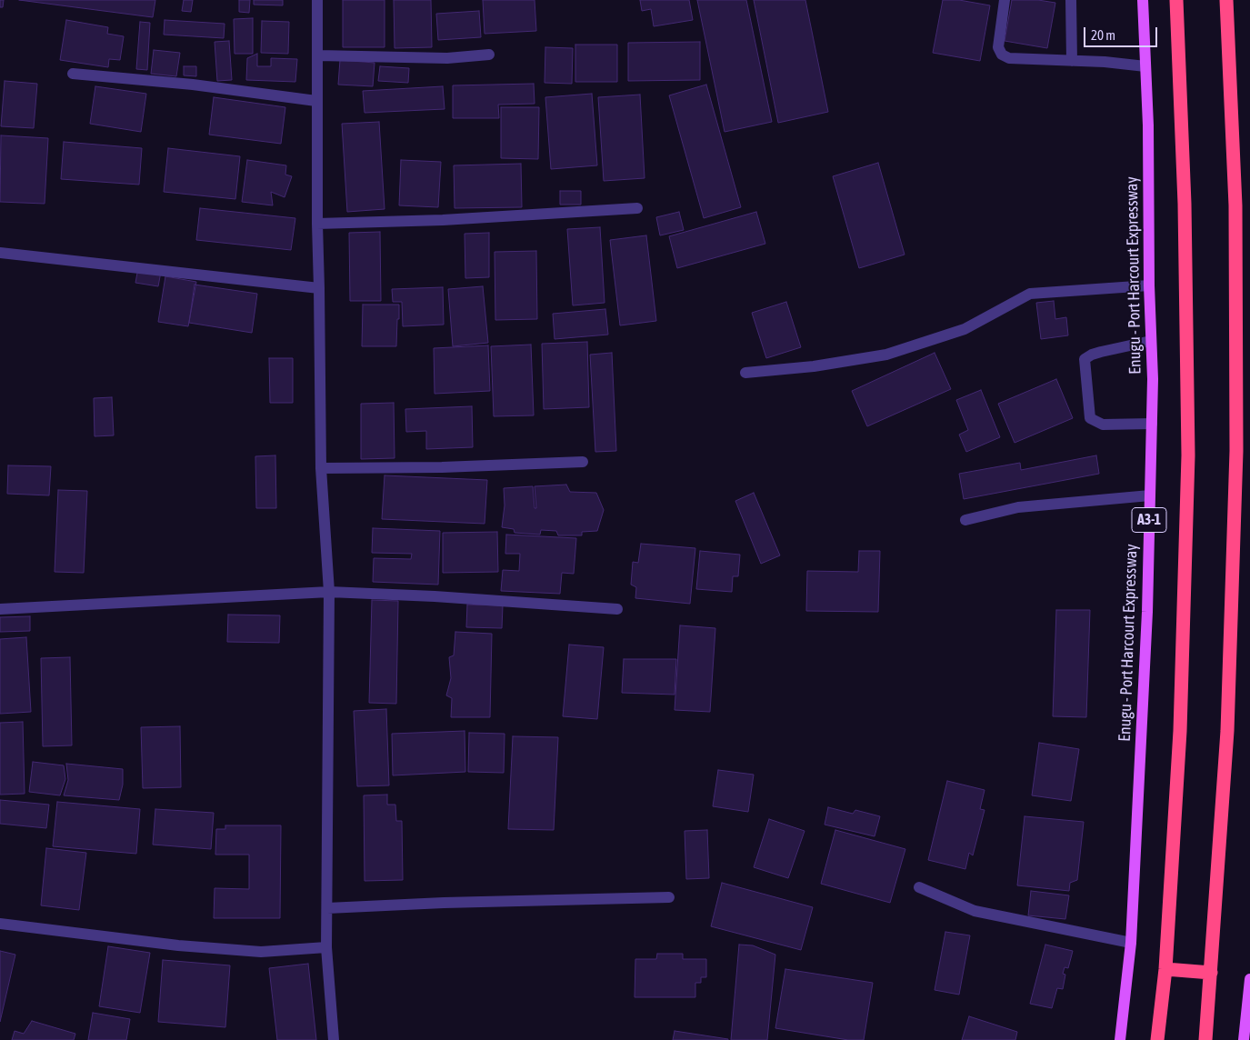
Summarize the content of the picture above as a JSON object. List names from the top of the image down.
{
  "streets": {
    "highway": ["A3-1"],
    "main road": ["Enugu - Port Harcourt Expressway"]
  },
  "scale_bar": "20 m"
}
